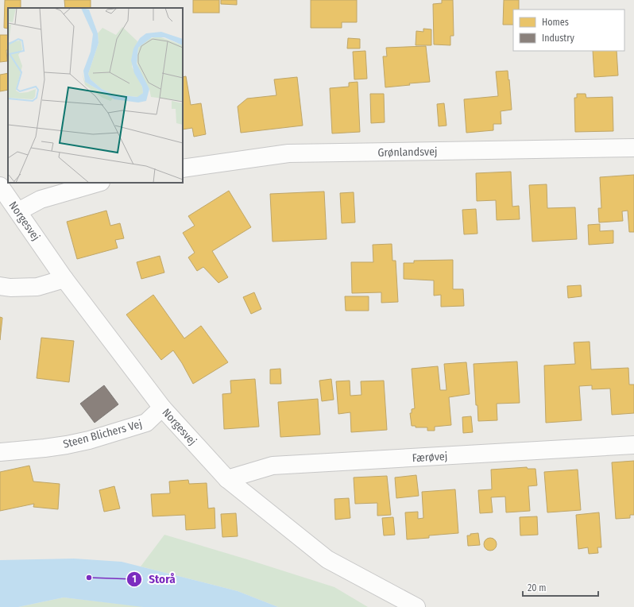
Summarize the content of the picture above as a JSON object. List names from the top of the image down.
{
  "streets": {
    "street": [
      "Grønlandsvej",
      "Norgesvej",
      "Steen Blichers Vej",
      "Færøvej"
    ]
  },
  "crossings": [
    ["Norgesvej", "Steen Blichers Vej"],
    ["Norgesvej", "Færøvej"]
  ],
  "places": ["Storå"],
  "legend": ["Homes", "Industry"],
  "scale_bar": "20 m"
}
